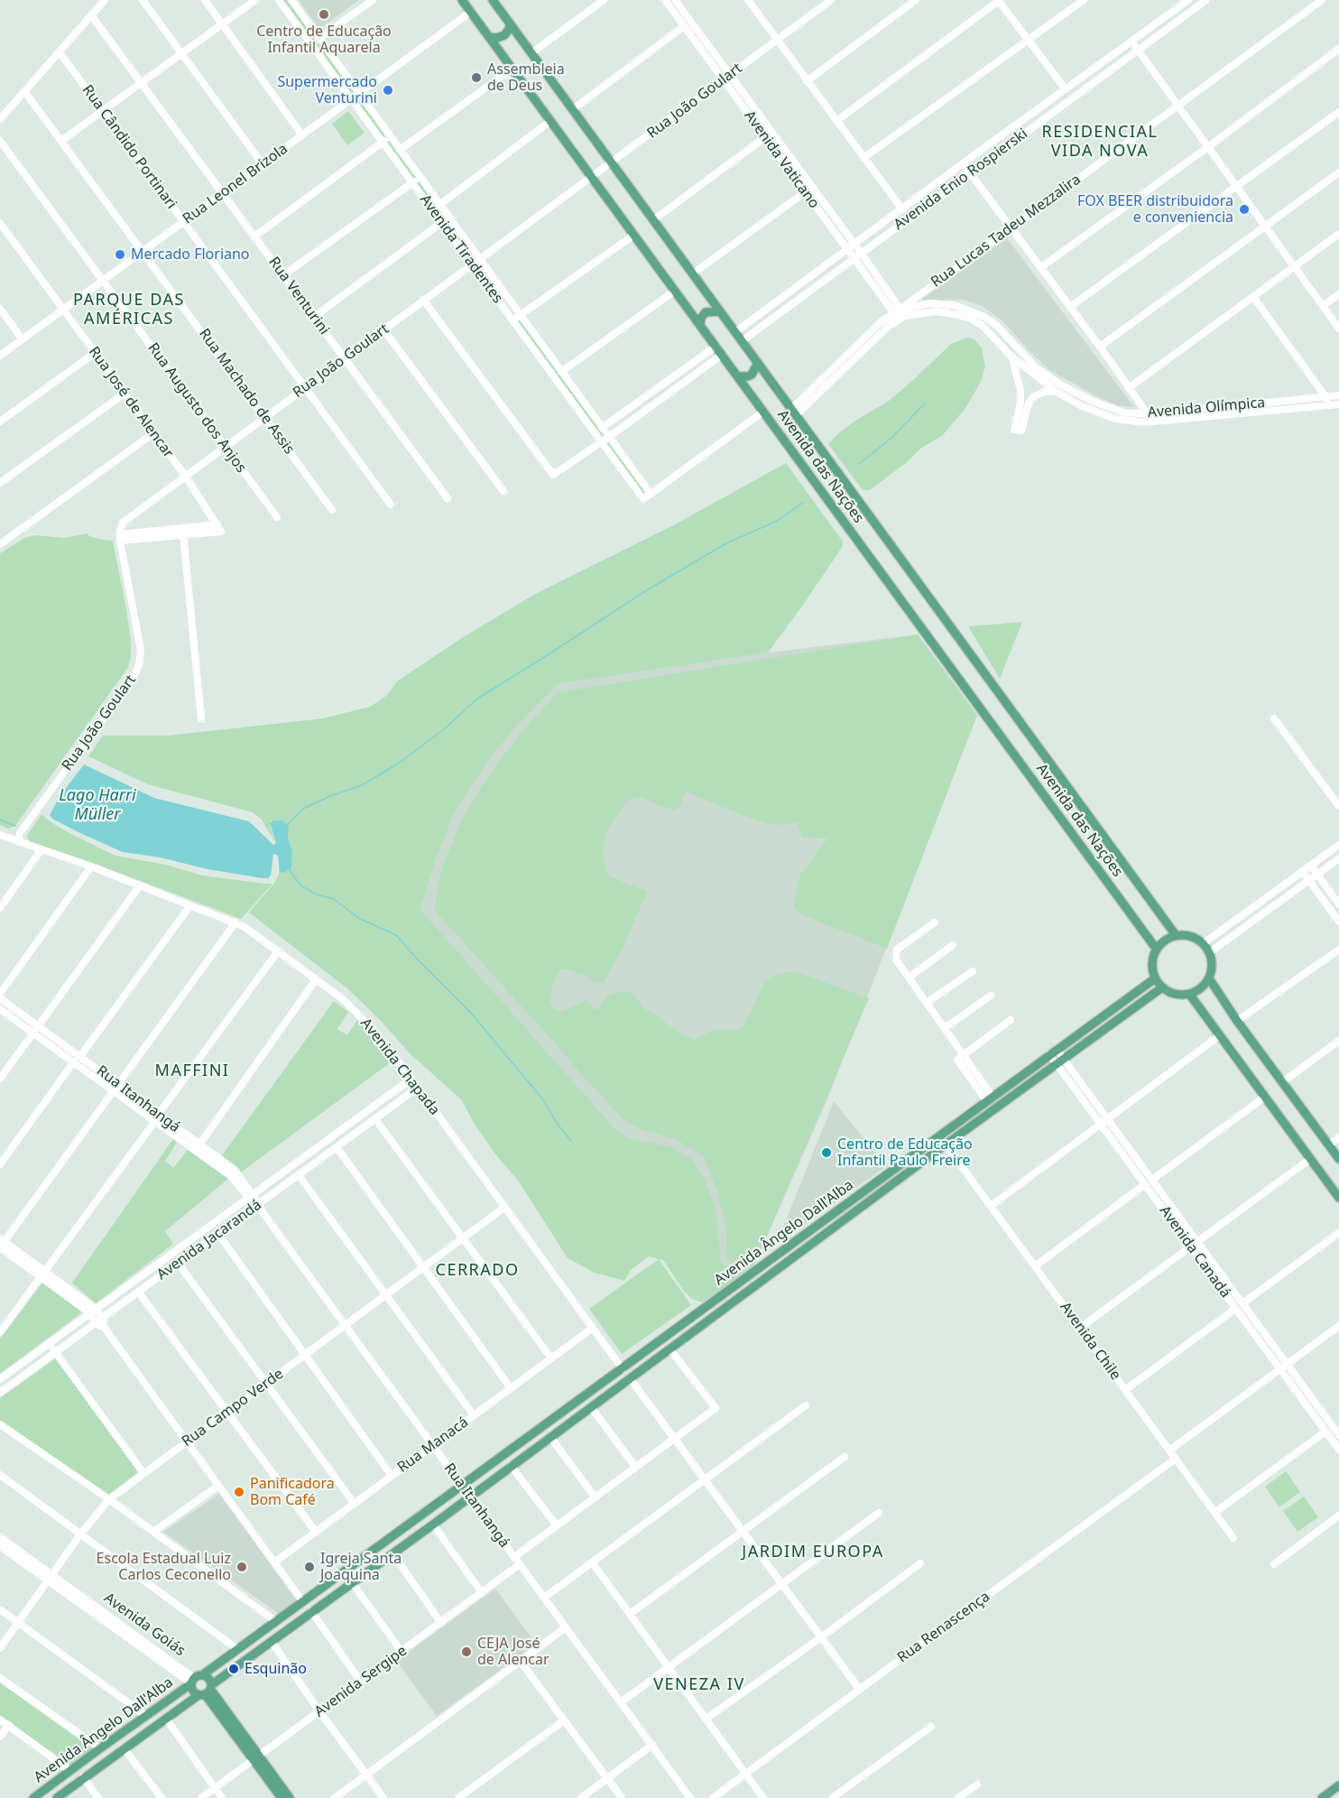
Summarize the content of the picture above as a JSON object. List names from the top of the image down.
{
  "streets": {
    "main road": ["Avenida das Nações", "Avenida Ângelo Dall'Alba"],
    "street": [
      "Rua João Goulart",
      "Rua Cândido Portinari",
      "Avenida Vaticano",
      "Avenida Enio Rospierski",
      "Rua Leonel Brizola",
      "Rua Lucas Tadeu Mezzalira",
      "Avenida Tiradentes",
      "Rua Venturini",
      "Rua Machado de Assis",
      "Rua José de Alencar",
      "Rua Augusto dos Anjos",
      "Avenida Olímpica",
      "Avenida Chapada",
      "Rua Itanhangá",
      "Avenida Jacarandá",
      "Avenida Canadá",
      "Avenida Chile",
      "Rua Campo Verde",
      "Rua Manacá",
      "Avenida Goiás",
      "Rua Renascença",
      "Avenida Sergipe"
    ]
  },
  "crossings": [
    ["Rua João Goulart", "Rua Cândido Portinari"],
    ["Rua João Goulart", "Avenida Vaticano"],
    ["Rua João Goulart", "Avenida Tiradentes"],
    ["Rua João Goulart", "Rua Venturini"],
    ["Rua João Goulart", "Rua Machado de Assis"],
    ["Rua João Goulart", "Rua José de Alencar"],
    ["Rua João Goulart", "Rua Augusto dos Anjos"],
    ["Rua João Goulart", "Avenida das Nações"],
    ["Rua Cândido Portinari", "Rua Leonel Brizola"],
    ["Avenida Vaticano", "Avenida Enio Rospierski"],
    ["Avenida Vaticano", "Rua Lucas Tadeu Mezzalira"],
    ["Avenida Vaticano", "Avenida Olímpica"],
    ["Avenida Enio Rospierski", "Avenida das Nações"],
    ["Rua Leonel Brizola", "Avenida Tiradentes"],
    ["Rua Leonel Brizola", "Rua Venturini"],
    ["Rua Leonel Brizola", "Rua Machado de Assis"],
    ["Rua Leonel Brizola", "Rua José de Alencar"],
    ["Rua Leonel Brizola", "Rua Augusto dos Anjos"],
    ["Rua Leonel Brizola", "Avenida das Nações"],
    ["Rua Lucas Tadeu Mezzalira", "Avenida Olímpica"],
    ["Avenida Olímpica", "Avenida das Nações"],
    ["Avenida das Nações", "Avenida Ângelo Dall'Alba"],
    ["Avenida Chapada", "Avenida Ângelo Dall'Alba"],
    ["Avenida Chapada", "Avenida Jacarandá"],
    ["Avenida Chapada", "Rua Campo Verde"],
    ["Avenida Chapada", "Rua Manacá"],
    ["Rua Itanhangá", "Avenida Ângelo Dall'Alba"],
    ["Rua Itanhangá", "Avenida Jacarandá"],
    ["Rua Itanhangá", "Rua Campo Verde"],
    ["Rua Itanhangá", "Rua Manacá"],
    ["Rua Itanhangá", "Avenida Sergipe"],
    ["Avenida Ângelo Dall'Alba", "Avenida Canadá"],
    ["Avenida Ângelo Dall'Alba", "Avenida Chile"],
    ["Avenida Ângelo Dall'Alba", "Avenida Goiás"],
    ["Avenida Chile", "Rua Renascença"],
    ["Rua Campo Verde", "Avenida Goiás"]
  ],
  "districts": [
    "RESIDENCIAL VIDA NOVA",
    "PARQUE DAS AMÉRICAS",
    "MAFFINI",
    "CERRADO",
    "JARDIM EUROPA",
    "VENEZA IV"
  ],
  "water": ["Lago Harri Müller"],
  "places": [
    "Centro de Educação Infantil Aquarela",
    "Assembleia de Deus",
    "Supermercado Venturini",
    "FOX BEER distribuidora e conveniencia",
    "Mercado Floriano",
    "Centro de Educação Infantil Paulo Freire",
    "Panificadora Bom Café",
    "Escola Estadual Luiz Carlos Ceconello",
    "Igreja Santa Joaquina",
    "CEJA José de Alencar",
    "Esquinão"
  ]
}
